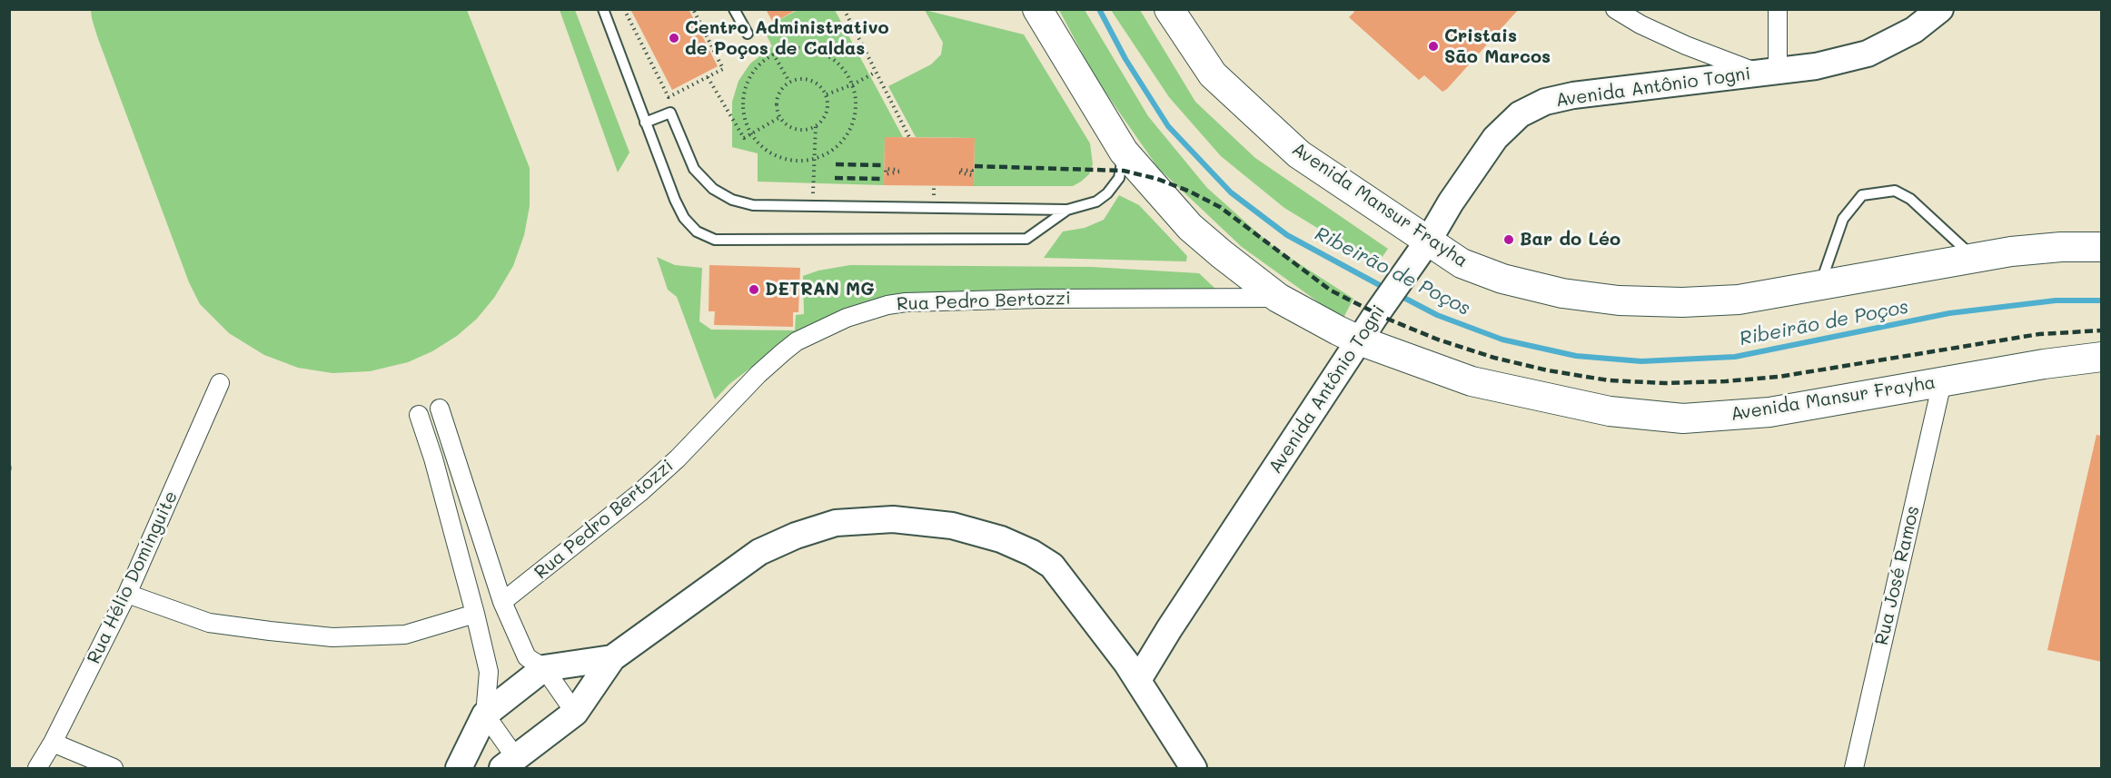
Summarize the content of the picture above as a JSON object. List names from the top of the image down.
{
  "streets": {
    "main road": ["Avenida Mansur Frayha"],
    "street": [
      "Avenida Antônio Togni",
      "Rua Pedro Bertozzi",
      "Rua José Ramos",
      "Rua Hélio Dominguite"
    ]
  },
  "crossings": [
    ["Avenida Antônio Togni", "Avenida Mansur Frayha"],
    ["Avenida Mansur Frayha", "Rua Pedro Bertozzi"],
    ["Avenida Mansur Frayha", "Rua José Ramos"]
  ],
  "water": ["Ribeirão de Poços"],
  "places": [
    "Centro Administrativo de Poços de Caldas",
    "Cristais São Marcos",
    "Bar do Léo",
    "DETRAN MG"
  ]
}
